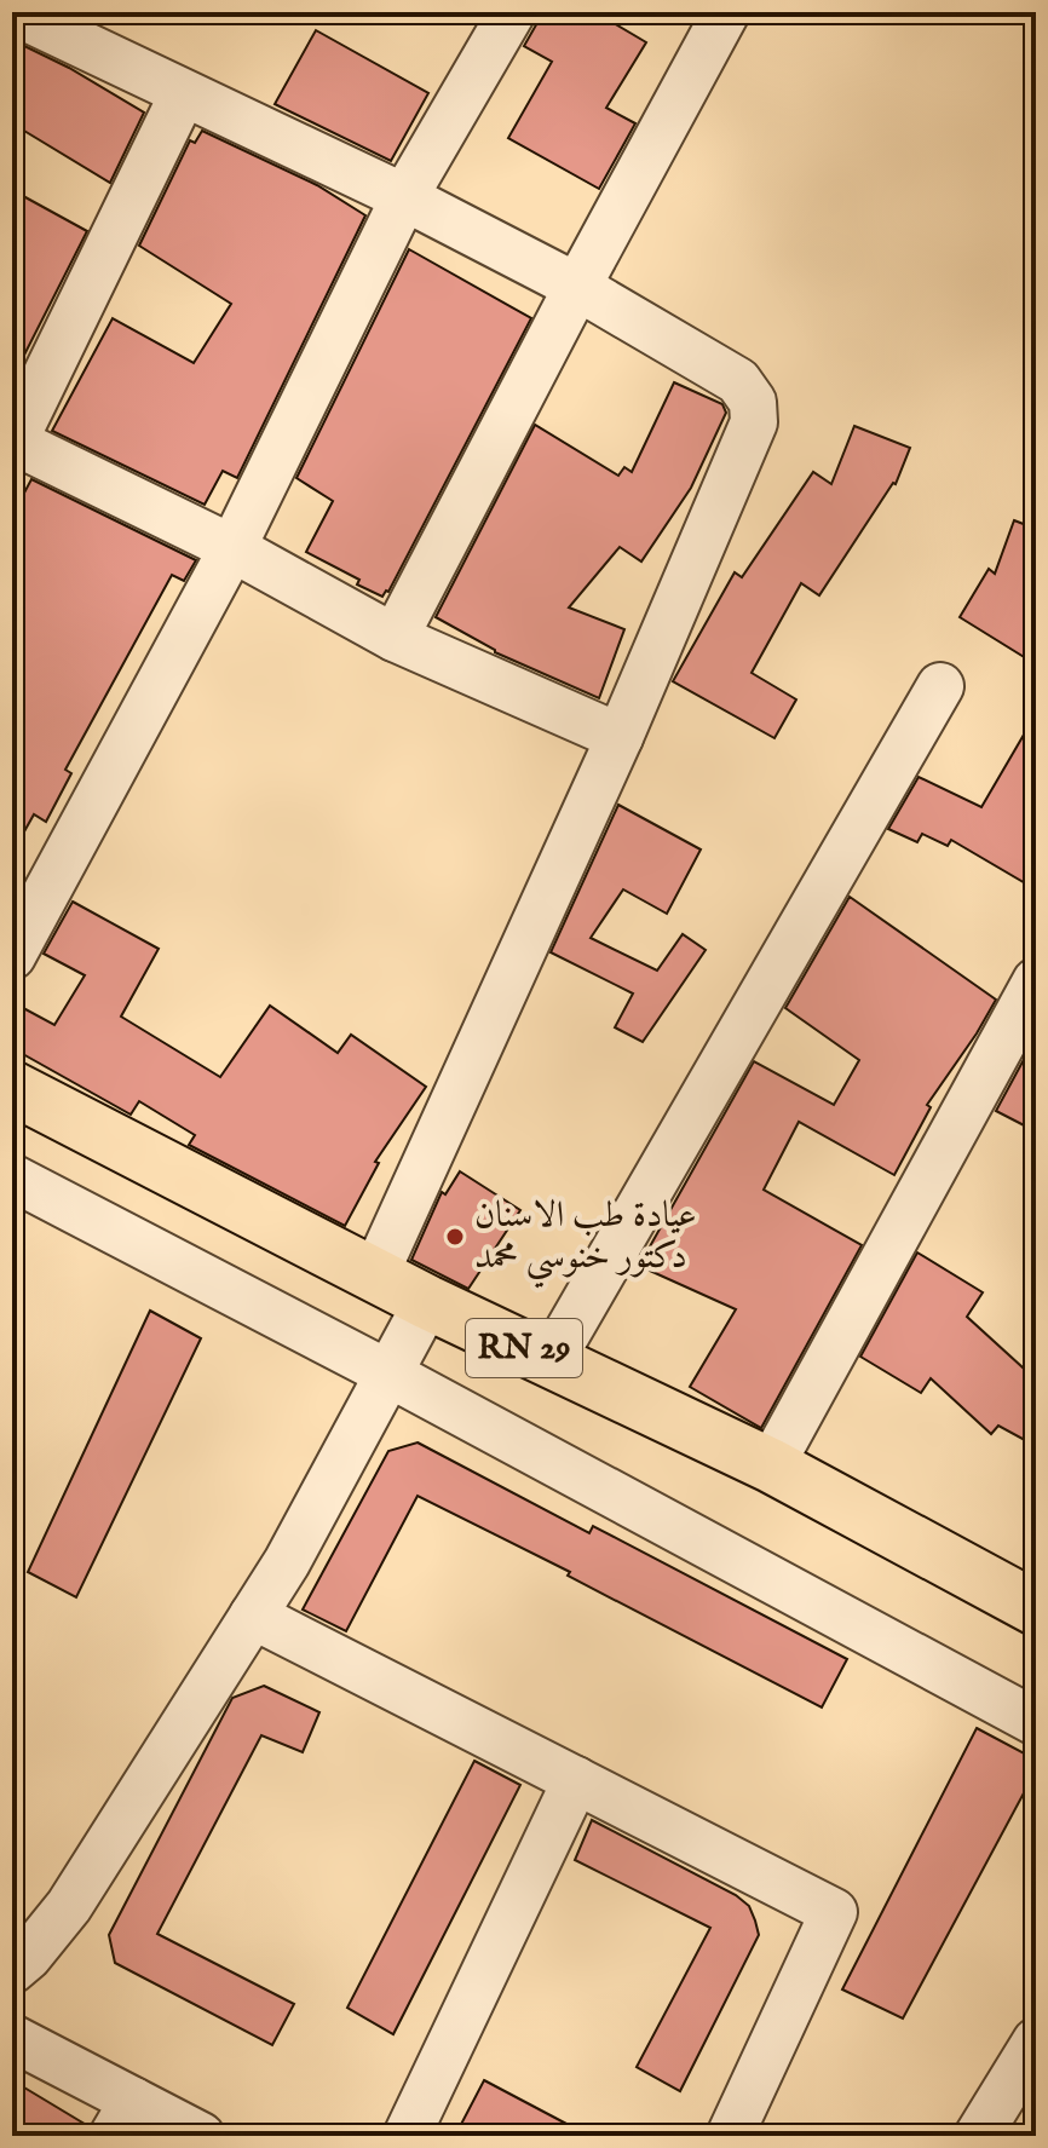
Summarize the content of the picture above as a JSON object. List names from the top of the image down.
{
  "streets": {
    "main road": ["RN 29"]
  },
  "places": ["عيادة طب الاسنان دكتور خنوسي محمد"]
}
